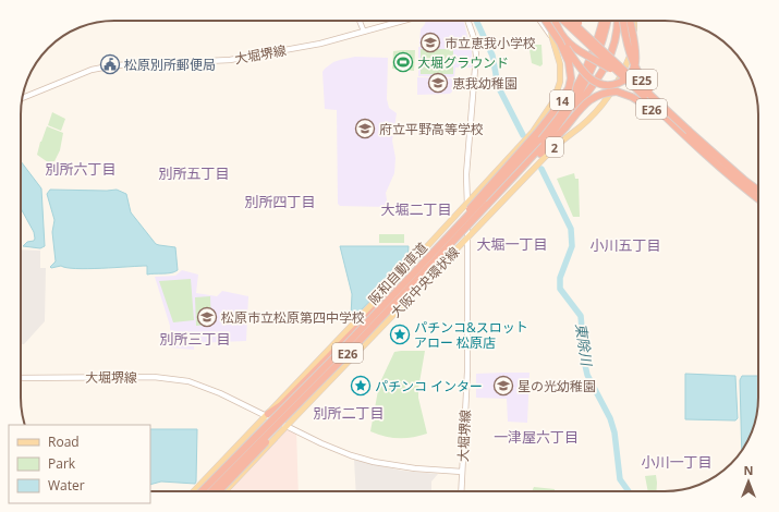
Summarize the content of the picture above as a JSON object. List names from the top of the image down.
{
  "streets": {
    "highway": [
      "E25",
      "14",
      "E26",
      "阪和自動車道"
    ],
    "main road": ["大堀堺線", "2", "大阪中央環状線"]
  },
  "crossings": [
    ["大堀堺線", "大阪中央環状線"],
    ["E25", "E26"],
    ["E25", "阪和自動車道"],
    ["14", "阪和自動車道"],
    ["E26", "阪和自動車道"]
  ],
  "districts": [
    "別所六丁目",
    "別所五丁目",
    "別所四丁目",
    "大堀二丁目",
    "大堀一丁目",
    "小川五丁目",
    "別所三丁目",
    "別所二丁目",
    "一津屋六丁目",
    "小川一丁目"
  ],
  "water": ["東除川"],
  "places": {
    "school or university": [
      "市立恵我小学校",
      "恵我幼稚園",
      "府立平野高等学校",
      "松原市立松原第四中学校",
      "星の光幼稚園"
    ],
    "sports": ["大堀グラウンド"],
    "public building": ["松原別所郵便局"],
    "place": ["パチンコ&スロット アロー 松原店", "パチンコ インター"]
  },
  "legend": ["Road", "Park", "Water"],
  "north": "top"
}
